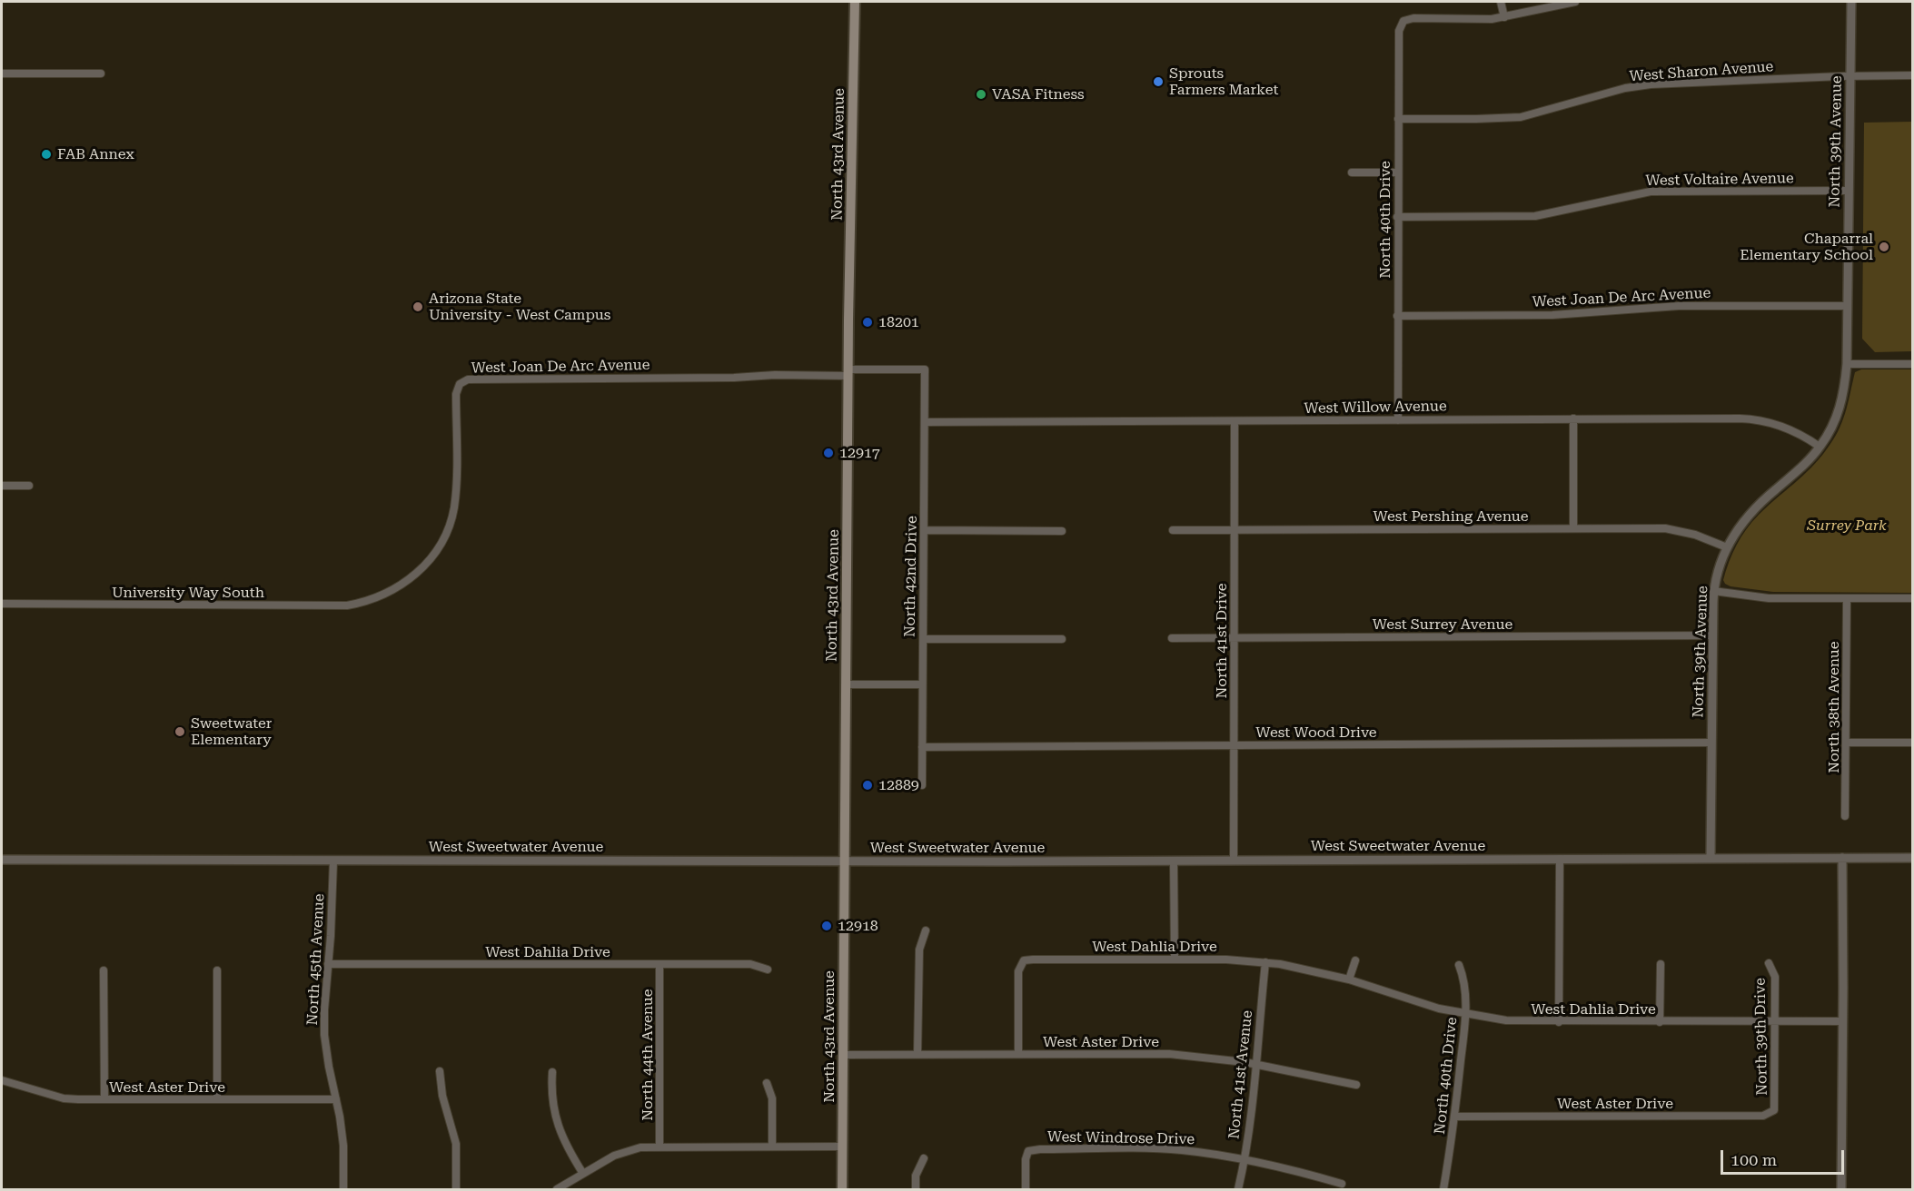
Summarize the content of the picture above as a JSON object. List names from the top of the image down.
{
  "streets": {
    "main road": ["North 43rd Avenue"],
    "street": [
      "West Sharon Avenue",
      "North 39th Avenue",
      "West Voltaire Avenue",
      "North 40th Drive",
      "West Joan De Arc Avenue",
      "West Willow Avenue",
      "West Pershing Avenue",
      "North 42nd Drive",
      "University Way South",
      "West Surrey Avenue",
      "North 41st Drive",
      "North 38th Avenue",
      "West Wood Drive",
      "West Sweetwater Avenue",
      "West Dahlia Drive",
      "North 45th Avenue",
      "North 39th Drive",
      "West Aster Drive",
      "North 44th Avenue",
      "North 41st Avenue",
      "West Windrose Drive"
    ]
  },
  "crossings": [
    ["West Sharon Avenue", "North 39th Avenue"],
    ["West Sharon Avenue", "North 40th Drive"],
    ["North 39th Avenue", "West Voltaire Avenue"],
    ["North 39th Avenue", "West Joan De Arc Avenue"],
    ["North 39th Avenue", "West Willow Avenue"],
    ["North 39th Avenue", "West Pershing Avenue"],
    ["North 39th Avenue", "West Surrey Avenue"],
    ["North 39th Avenue", "West Wood Drive"],
    ["North 39th Avenue", "West Sweetwater Avenue"],
    ["North 43rd Avenue", "West Joan De Arc Avenue"],
    ["North 43rd Avenue", "West Sweetwater Avenue"],
    ["North 43rd Avenue", "West Aster Drive"],
    ["West Voltaire Avenue", "North 40th Drive"],
    ["North 40th Drive", "West Joan De Arc Avenue"],
    ["North 40th Drive", "West Willow Avenue"],
    ["North 40th Drive", "West Dahlia Drive"],
    ["North 40th Drive", "West Aster Drive"],
    ["West Joan De Arc Avenue", "North 42nd Drive"],
    ["West Joan De Arc Avenue", "University Way South"],
    ["West Willow Avenue", "North 42nd Drive"],
    ["West Willow Avenue", "North 41st Drive"],
    ["West Pershing Avenue", "North 41st Drive"],
    ["North 42nd Drive", "West Wood Drive"],
    ["West Surrey Avenue", "North 41st Drive"],
    ["North 41st Drive", "West Wood Drive"],
    ["North 41st Drive", "West Sweetwater Avenue"],
    ["West Sweetwater Avenue", "North 45th Avenue"],
    ["West Dahlia Drive", "North 45th Avenue"],
    ["West Dahlia Drive", "North 39th Drive"],
    ["West Dahlia Drive", "West Aster Drive"],
    ["West Dahlia Drive", "North 44th Avenue"],
    ["West Dahlia Drive", "North 41st Avenue"],
    ["North 45th Avenue", "West Aster Drive"],
    ["North 39th Drive", "West Aster Drive"],
    ["West Aster Drive", "North 41st Avenue"],
    ["North 41st Avenue", "West Windrose Drive"]
  ],
  "parks": ["Surrey Park"],
  "places": [
    "Sprouts Farmers Market",
    "VASA Fitness",
    "FAB Annex",
    "Chaparral Elementary School",
    "Arizona State University - West Campus",
    "18201",
    "12917",
    "Sweetwater Elementary",
    "12889",
    "12918"
  ],
  "scale_bar": "100 m"
}
